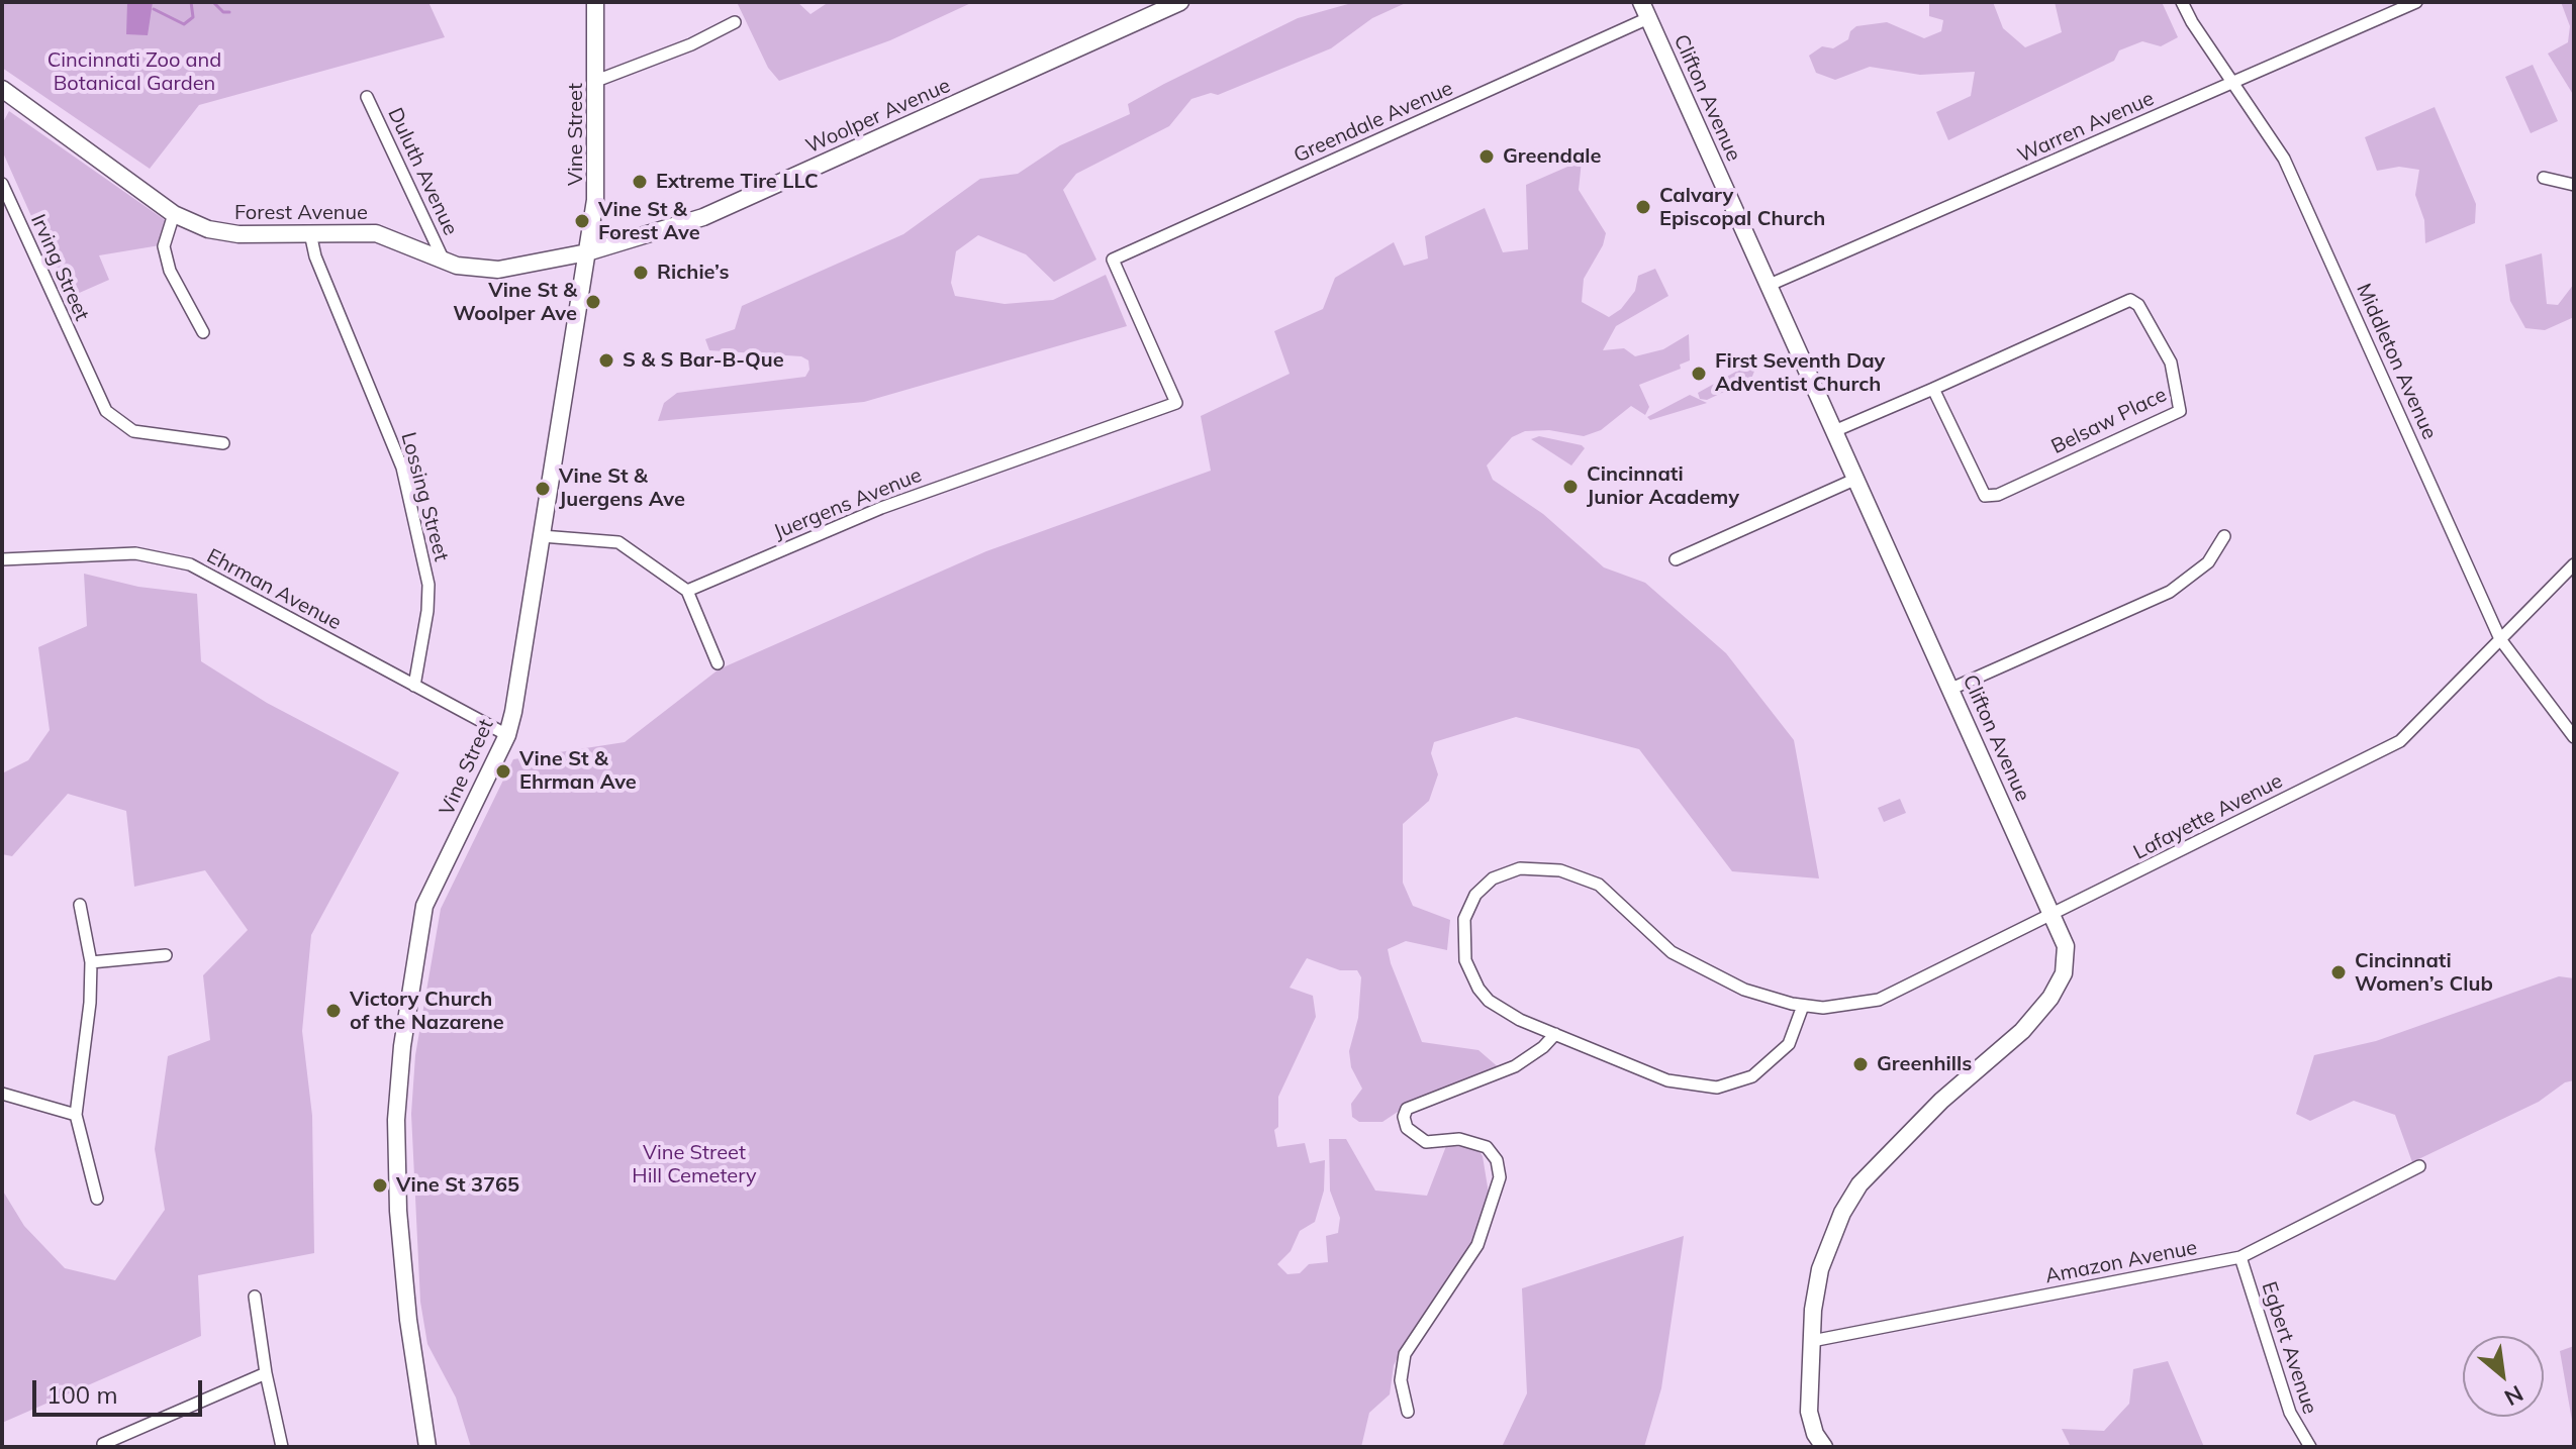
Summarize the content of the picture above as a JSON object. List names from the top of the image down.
{
  "streets": {
    "main road": [
      "Clifton Avenue",
      "Woolper Avenue",
      "Vine Street",
      "Forest Avenue"
    ],
    "street": [
      "Greendale Avenue",
      "Warren Avenue",
      "Duluth Avenue",
      "Irving Street",
      "Middleton Avenue",
      "Belsaw Place",
      "Lossing Street",
      "Juergens Avenue",
      "Ehrman Avenue",
      "Lafayette Avenue",
      "Amazon Avenue",
      "Egbert Avenue"
    ]
  },
  "crossings": [
    ["Clifton Avenue", "Greendale Avenue"],
    ["Clifton Avenue", "Warren Avenue"],
    ["Clifton Avenue", "Belsaw Place"],
    ["Clifton Avenue", "Lafayette Avenue"],
    ["Clifton Avenue", "Amazon Avenue"],
    ["Woolper Avenue", "Vine Street"],
    ["Woolper Avenue", "Forest Avenue"],
    ["Greendale Avenue", "Juergens Avenue"],
    ["Warren Avenue", "Middleton Avenue"],
    ["Vine Street", "Forest Avenue"],
    ["Vine Street", "Ehrman Avenue"],
    ["Duluth Avenue", "Forest Avenue"],
    ["Forest Avenue", "Lossing Street"],
    ["Middleton Avenue", "Lafayette Avenue"],
    ["Lossing Street", "Ehrman Avenue"],
    ["Amazon Avenue", "Egbert Avenue"]
  ],
  "parks": ["Cincinnati Zoo and Botanical Garden", "Vine Street Hill Cemetery"],
  "places": [
    "Greendale",
    "Extreme Tire LLC",
    "Calvary Episcopal Church",
    "Vine St & Forest Ave",
    "Richie’s",
    "Vine St & Woolper Ave",
    "S & S Bar-B-Que",
    "First Seventh Day Adventist Church",
    "Cincinnati Junior Academy",
    "Vine St & Juergens Ave",
    "Vine St & Ehrman Ave",
    "Cincinnati Women’s Club",
    "Victory Church of the Nazarene",
    "Greenhills",
    "Vine St 3765"
  ],
  "scale_bar": "100 m",
  "north": "bottom right"
}
